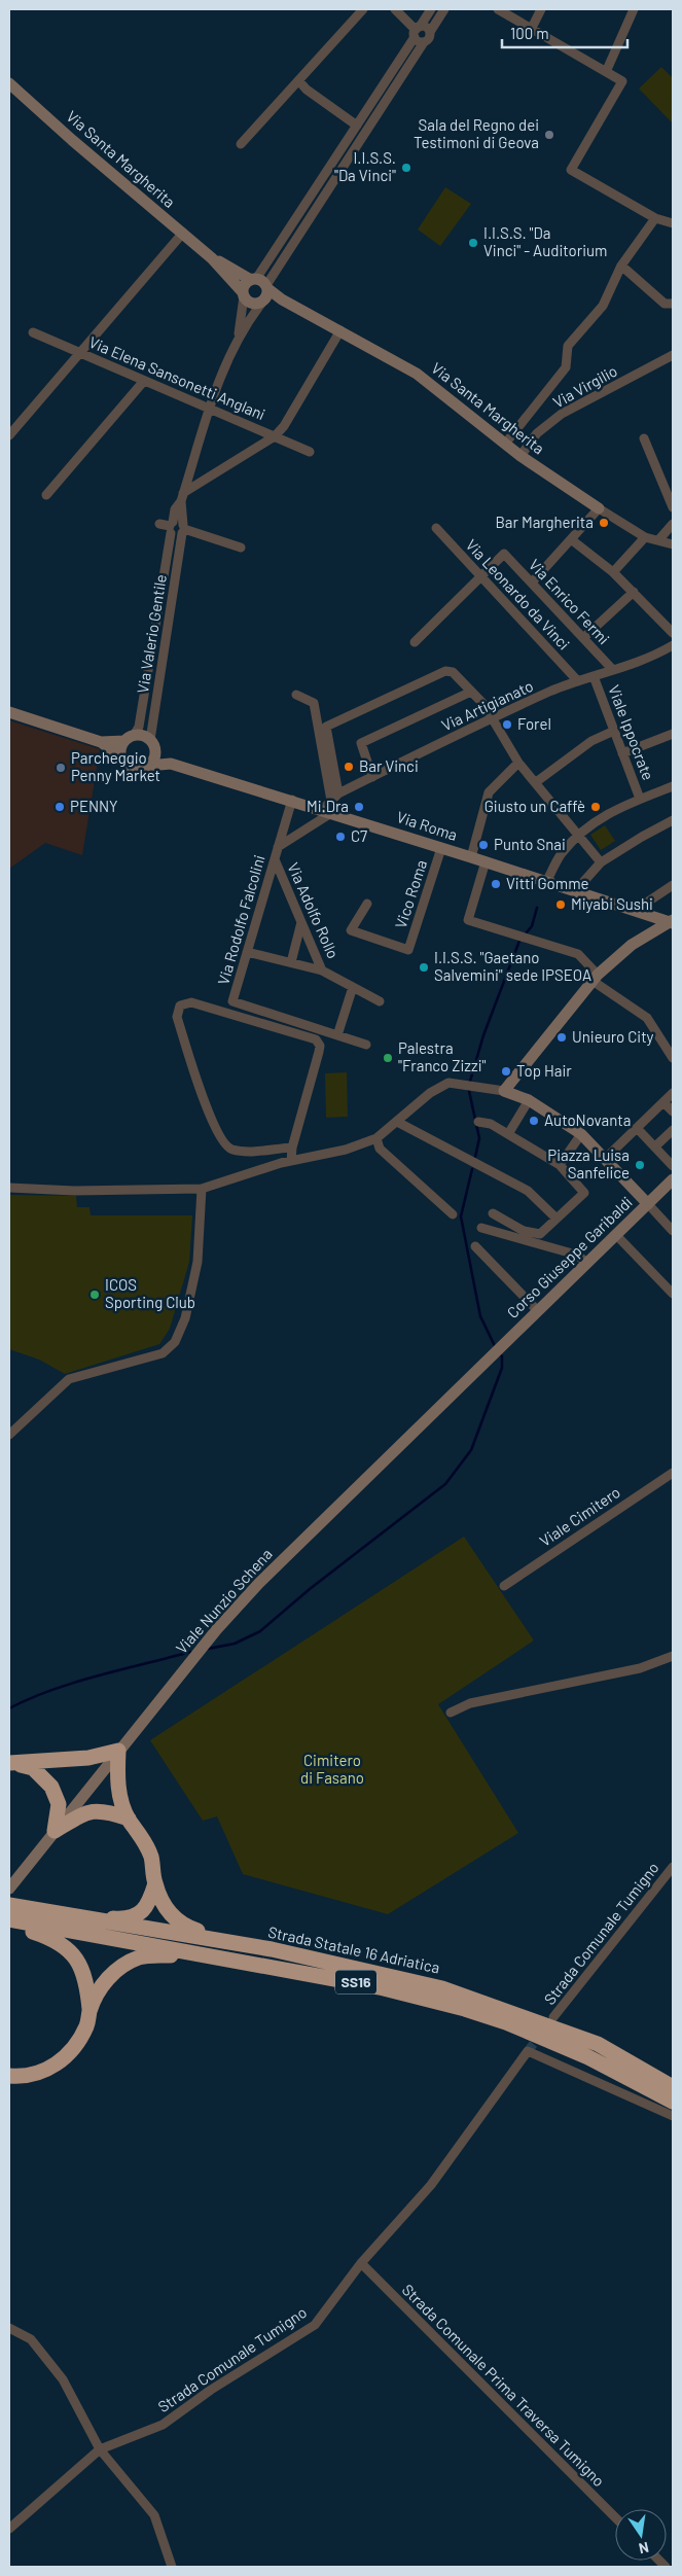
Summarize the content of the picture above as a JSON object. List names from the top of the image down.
{
  "streets": {
    "highway": ["Strada Statale 16 Adriatica", "SS16"],
    "street": [
      "Via Santa Margherita",
      "Via Elena Sansonetti Anglani",
      "Via Virgilio",
      "Via Leonardo da Vinci",
      "Via Enrico Fermi",
      "Via Valerio Gentile",
      "Via Artigianato",
      "Viale Ippocrate",
      "Via Roma",
      "Vico Roma",
      "Via Adolfo Rollo",
      "Via Rodolfo Falcolini",
      "Corso Giuseppe Garibaldi",
      "Viale Cimitero",
      "Viale Nunzio Schena",
      "Strada Comunale Tumigno",
      "Strada Comunale Prima Traversa Tumigno"
    ]
  },
  "crossings": [
    ["Via Santa Margherita", "Via Virgilio"],
    ["Via Santa Margherita", "Via Valerio Gentile"],
    ["Via Elena Sansonetti Anglani", "Via Valerio Gentile"],
    ["Via Leonardo da Vinci", "Via Enrico Fermi"],
    ["Via Leonardo da Vinci", "Via Artigianato"],
    ["Via Enrico Fermi", "Via Artigianato"],
    ["Via Valerio Gentile", "Via Roma"],
    ["Via Artigianato", "Viale Ippocrate"],
    ["Via Artigianato", "Via Roma"],
    ["Via Artigianato", "Via Rodolfo Falcolini"],
    ["Via Roma", "Vico Roma"],
    ["Via Roma", "Via Rodolfo Falcolini"],
    ["Via Adolfo Rollo", "Via Rodolfo Falcolini"],
    ["Corso Giuseppe Garibaldi", "Viale Nunzio Schena"],
    ["Strada Comunale Tumigno", "Strada Comunale Prima Traversa Tumigno"]
  ],
  "parks": ["Cimitero di Fasano"],
  "places": [
    "Sala del Regno dei Testimoni di Geova",
    "I.I.S.S. \"Da Vinci\"",
    "I.I.S.S. \"Da Vinci\" - Auditorium",
    "Bar Margherita",
    "Forel",
    "Bar Vinci",
    "Parcheggio Penny Market",
    "PENNY",
    "Mi.Dra",
    "Giusto un Caffè",
    "C7",
    "Punto Snai",
    "Vitti Gomme",
    "Miyabi Sushi",
    "I.I.S.S. \"Gaetano Salvemini\" sede IPSEOA",
    "Unieuro City",
    "Palestra \"Franco Zizzi\"",
    "Top Hair",
    "AutoNovanta",
    "Piazza Luisa Sanfelice",
    "ICOS Sporting Club"
  ],
  "scale_bar": "100 m",
  "north": "bottom"
}
